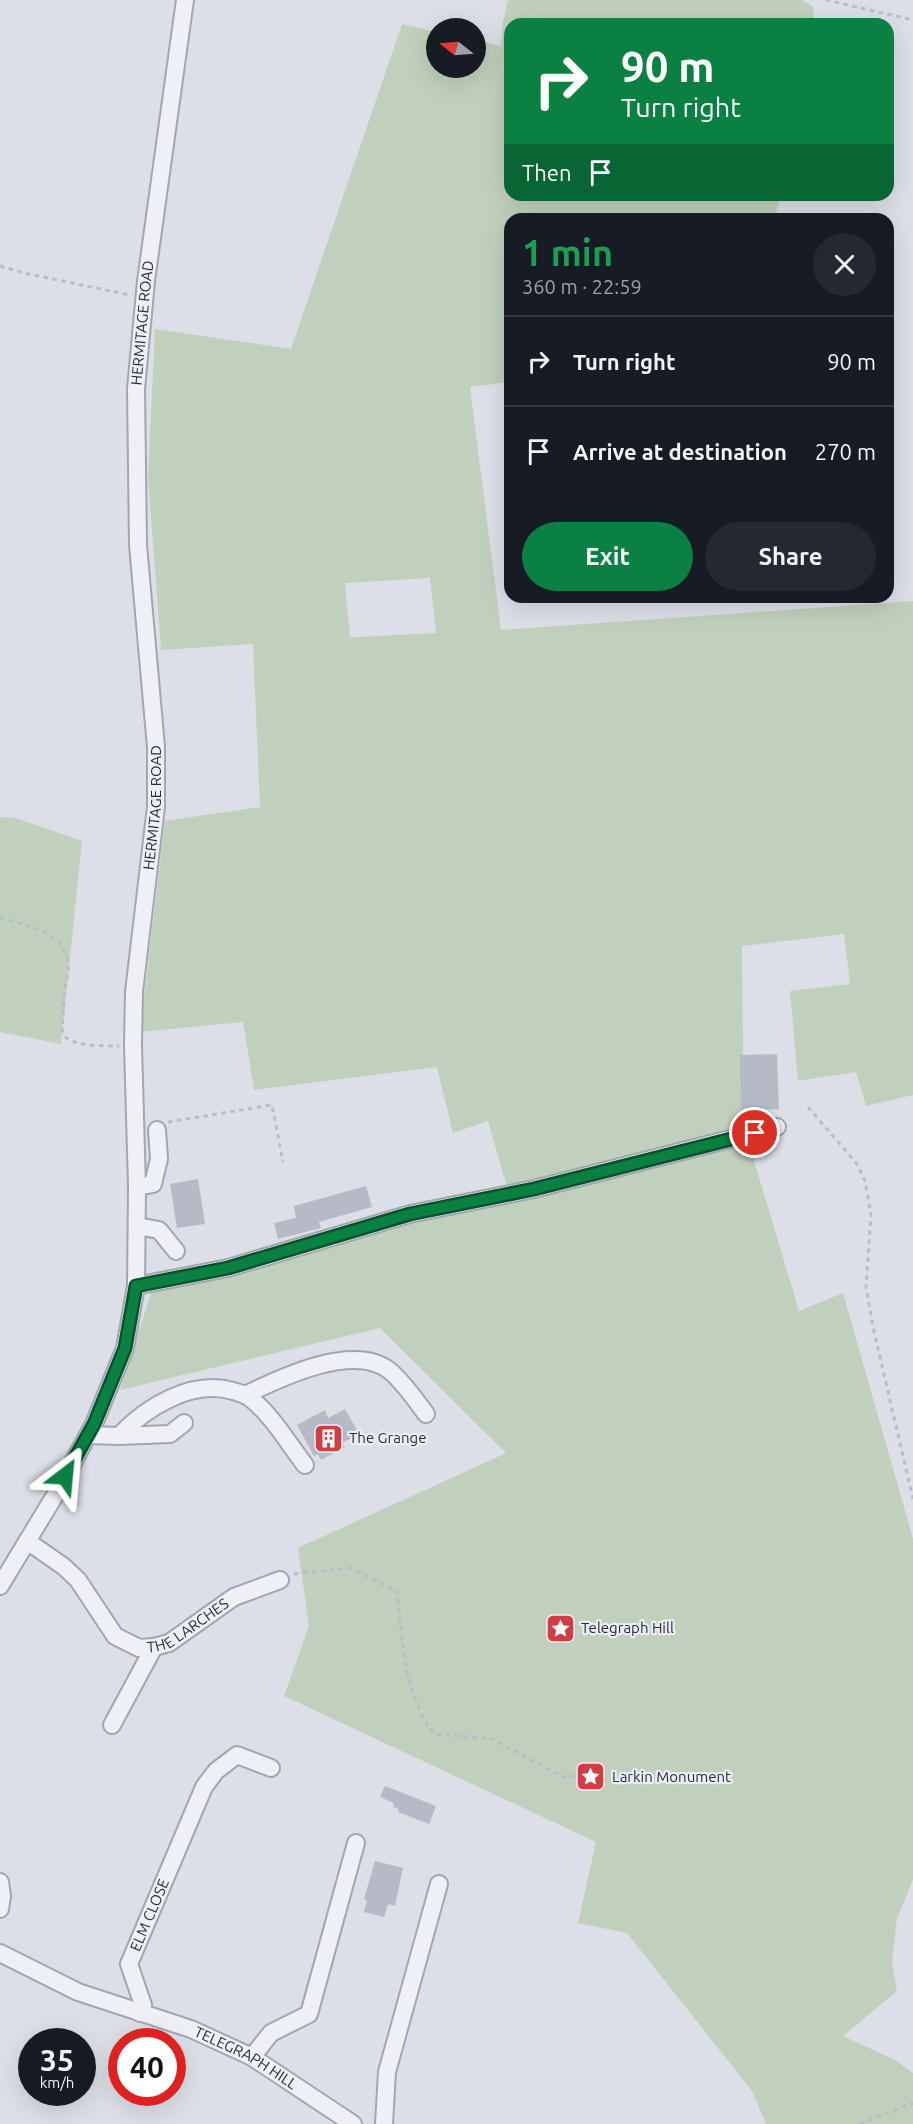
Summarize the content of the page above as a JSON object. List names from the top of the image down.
{
  "streets": {
    "street": [
      "HERMITAGE ROAD",
      "THE LARCHES",
      "ELM CLOSE",
      "TELEGRAPH HILL"
    ]
  },
  "crossings": [
    ["HERMITAGE ROAD", "THE LARCHES"],
    ["ELM CLOSE", "TELEGRAPH HILL"]
  ],
  "places": {
    "building": ["The Grange"],
    "place": ["Telegraph Hill", "Larkin Monument"]
  },
  "north": "left",
  "page": {
    "turn": ["90 m", "Turn right"],
    "then": "Then",
    "heading": ["1 min", "360 m · 22:59"],
    "list": [
      {
        "name": "Turn right",
        "value": "90 m"
      },
      {
        "name": "Arrive at destination",
        "value": "270 m"
      }
    ],
    "buttons": ["Exit", "Share"],
    "speed": "35 km/h",
    "limit": "40"
  }
}
